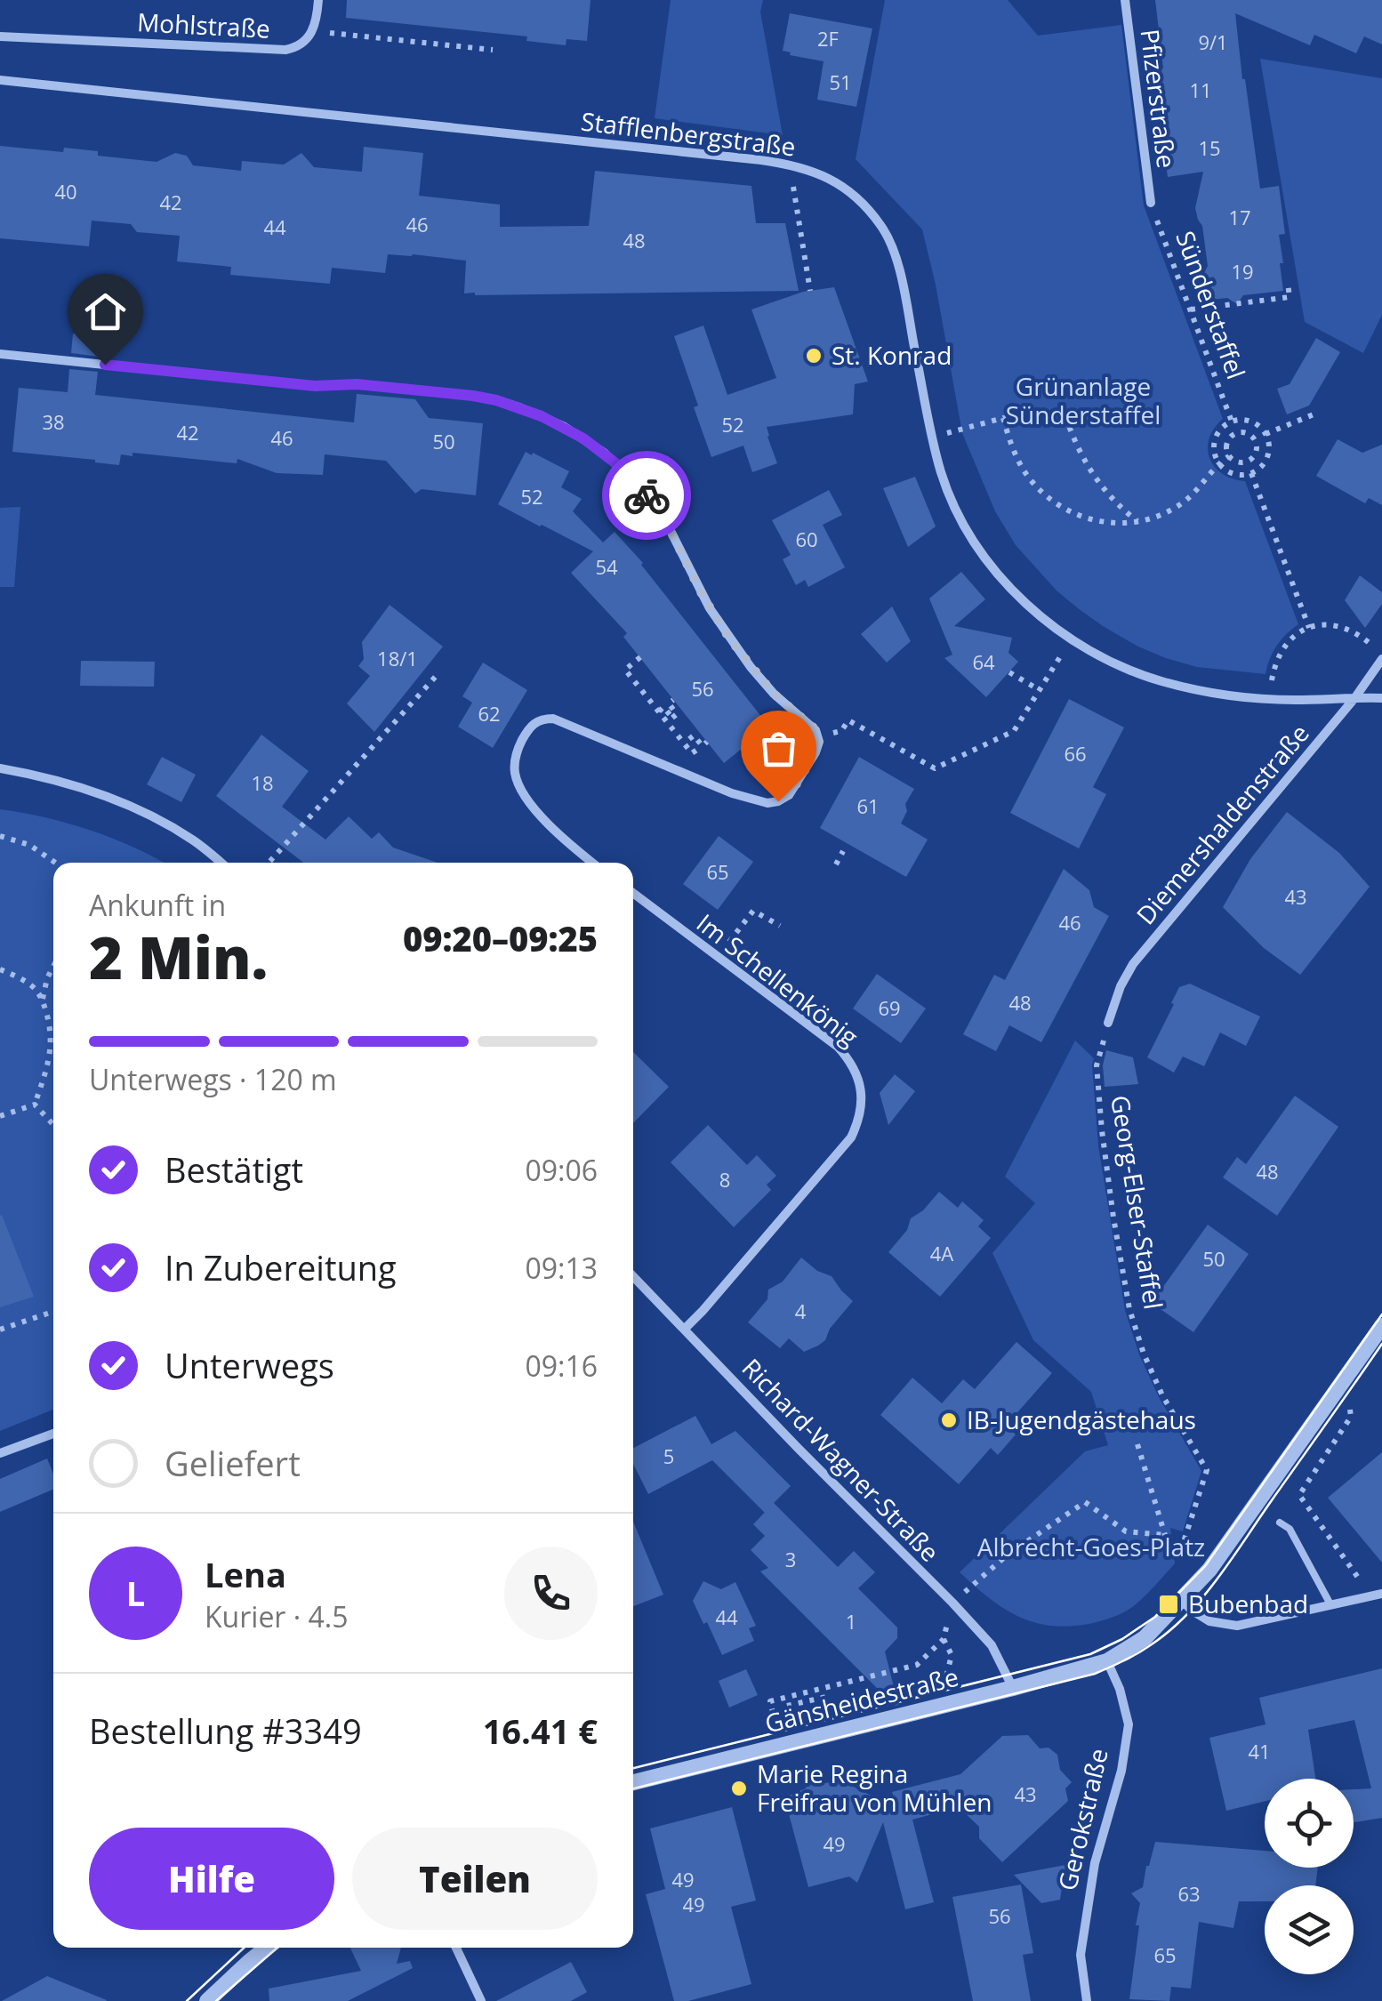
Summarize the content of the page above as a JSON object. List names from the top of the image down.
{
  "streets": {
    "street": [
      "Mohlstraße",
      "Pfizerstraße",
      "Stafflenbergstraße",
      "Diemershaldenstraße",
      "Im Schellenkönig",
      "Richard-Wagner-Straße",
      "Gänsheidestraße",
      "Gerokstraße"
    ],
    "path": ["Sünderstaffel", "Georg-Elser-Staffel"]
  },
  "crossings": [
    ["Pfizerstraße", "Sünderstaffel"],
    ["Stafflenbergstraße", "Diemershaldenstraße"],
    ["Im Schellenkönig", "Richard-Wagner-Straße"],
    ["Richard-Wagner-Straße", "Gänsheidestraße"],
    ["Gänsheidestraße", "Gerokstraße"]
  ],
  "parks": ["Grünanlage Sünderstaffel", "Albrecht-Goes-Platz"],
  "places": {
    "other": ["St. Konrad", "IB-Jugendgästehaus", "Marie Regina Freifrau von Mühlen"],
    "transit": ["Bubenbad"]
  },
  "house_numbers": [
    "2F",
    "9/1",
    "51",
    "11",
    "15",
    "40",
    "42",
    "17",
    "46",
    "44",
    "48",
    "19",
    "38",
    "52",
    "42",
    "46",
    "50",
    "52",
    "60",
    "54",
    "18/1",
    "64",
    "56",
    "62",
    "66",
    "18",
    "61",
    "65",
    "43",
    "46",
    "48",
    "69",
    "48",
    "8",
    "4A",
    "50",
    "4",
    "5",
    "3",
    "44",
    "1",
    "41",
    "43",
    "49",
    "49",
    "63",
    "49",
    "56",
    "65"
  ],
  "page": {
    "heading": ["2 Min.", "Ankunft in", "09:20–09:25"],
    "panel": [
      "Lena",
      "Kurier · 4.5",
      "Bestellung #3349",
      "16.41 €"
    ],
    "bar": "Unterwegs · 120 m",
    "list": [
      ["Bestätigt", "09:06"],
      ["In Zubereitung", "09:13"],
      ["Unterwegs", "09:16"],
      "Geliefert"
    ],
    "round": "L",
    "buttons": ["Hilfe", "Teilen"]
  }
}
